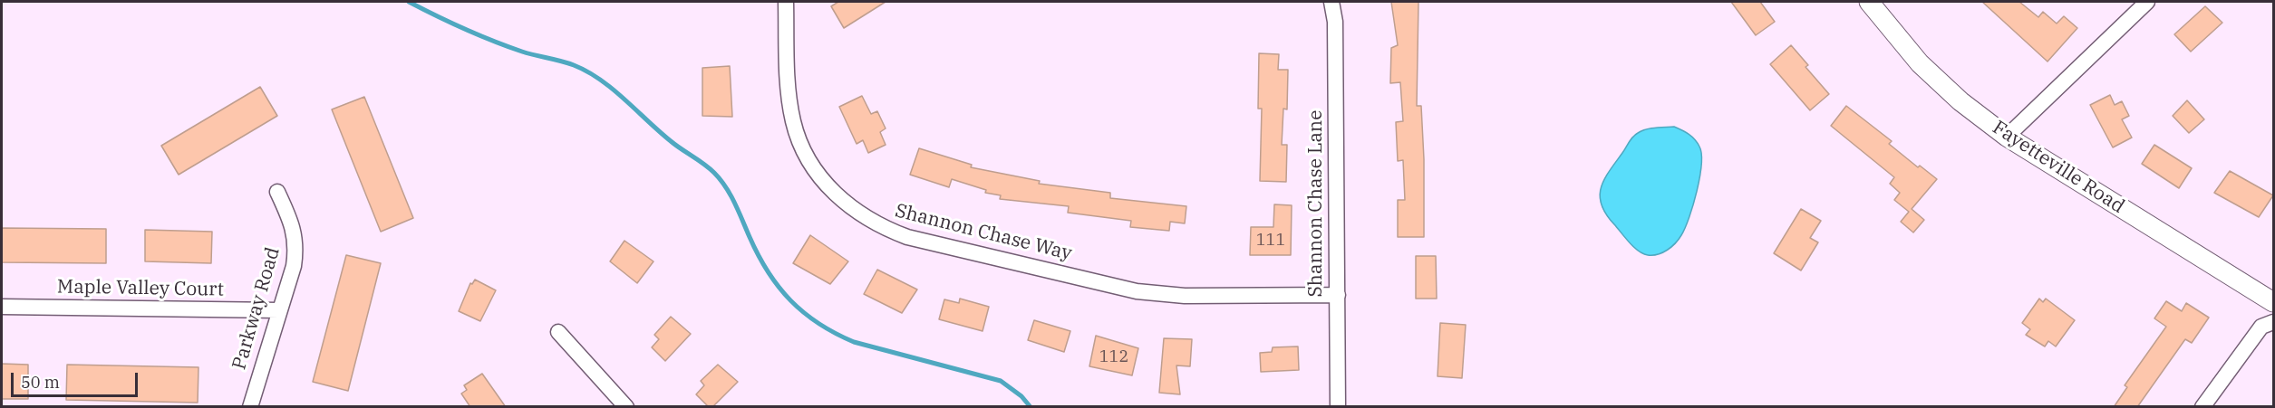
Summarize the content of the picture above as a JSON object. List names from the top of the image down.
{
  "streets": {
    "street": [
      "Fayetteville Road",
      "Shannon Chase Lane",
      "Shannon Chase Way",
      "Maple Valley Court",
      "Parkway Road"
    ]
  },
  "crossings": [
    ["Shannon Chase Lane", "Shannon Chase Way"],
    ["Maple Valley Court", "Parkway Road"]
  ],
  "house_numbers": ["111", "112"],
  "scale_bar": "50 m"
}
